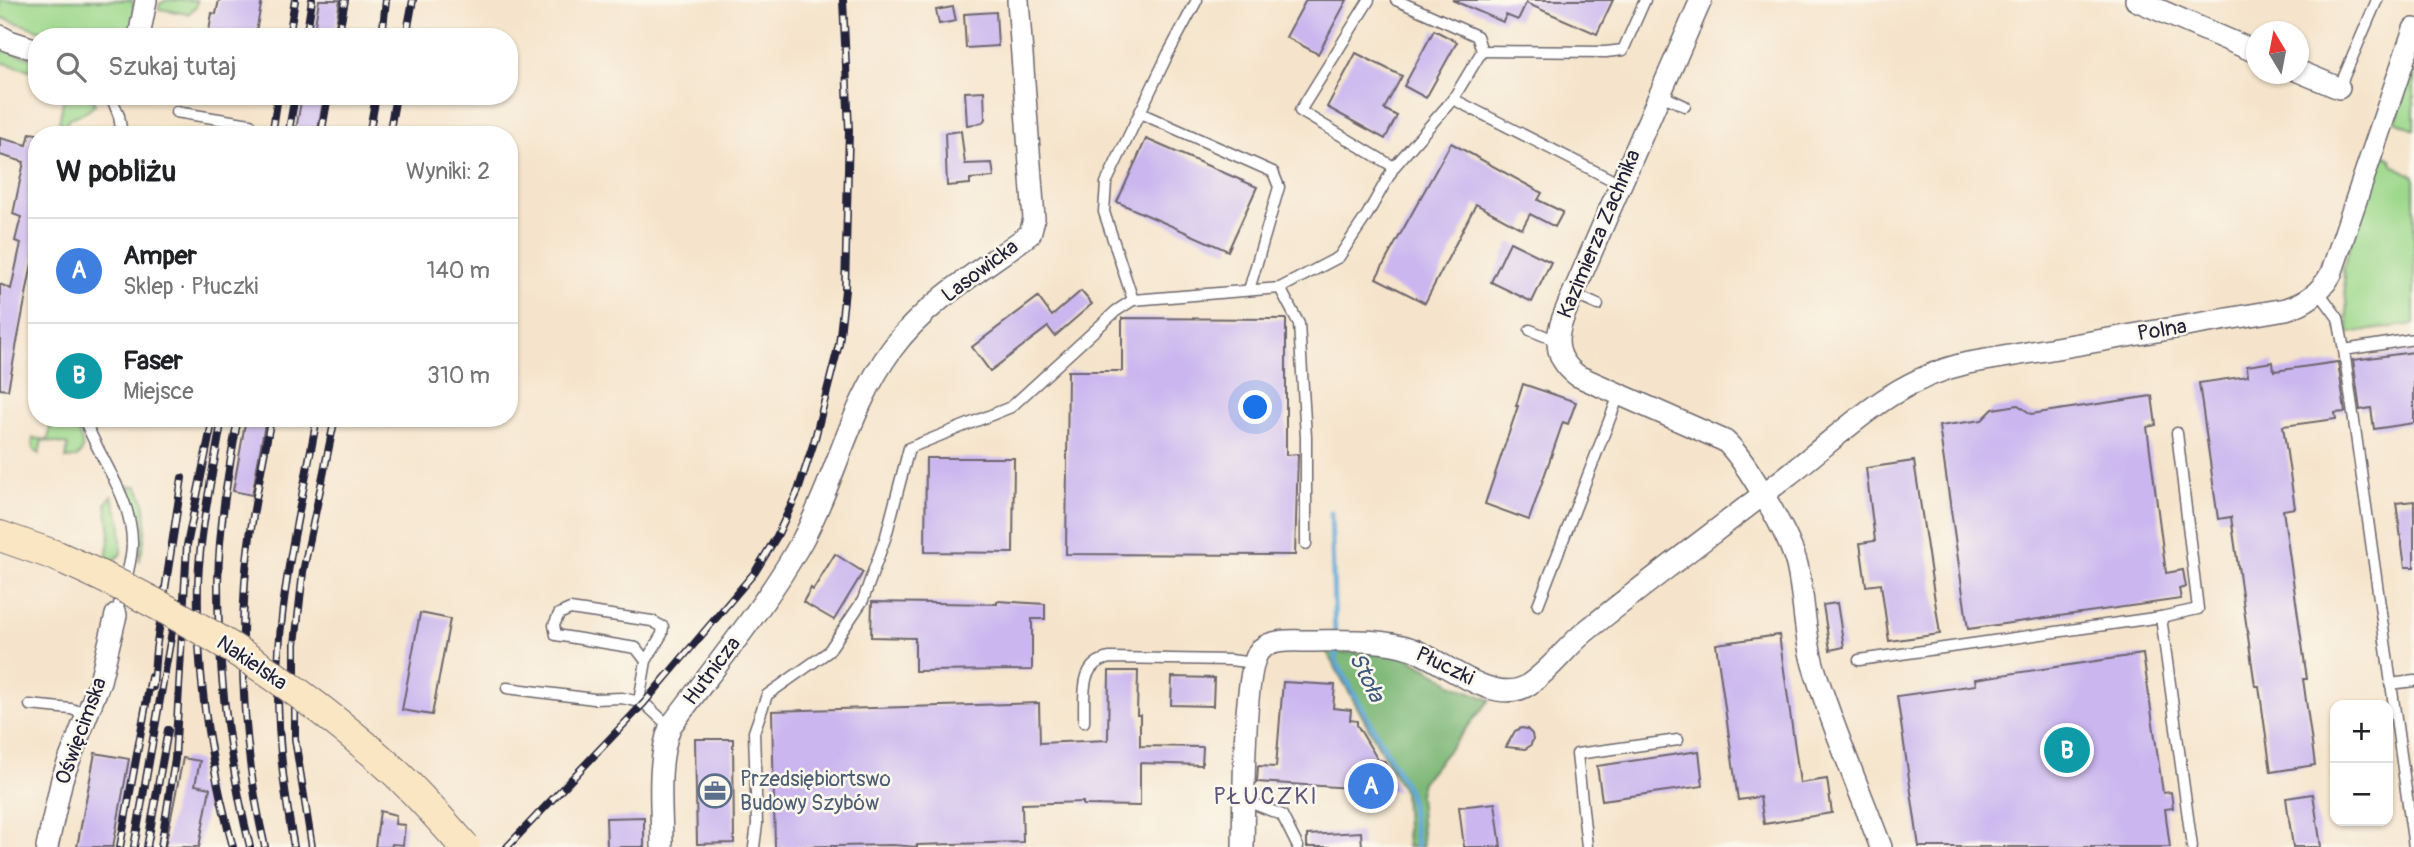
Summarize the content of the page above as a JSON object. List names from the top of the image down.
{
  "streets": {
    "street": [
      "Kazimierza Zachnika",
      "Lasowicka",
      "Polna",
      "Nakielska",
      "Płuczki",
      "Hutnicza",
      "Oświęcimska"
    ]
  },
  "crossings": [
    ["Kazimierza Zachnika", "Polna"],
    ["Kazimierza Zachnika", "Płuczki"],
    ["Lasowicka", "Hutnicza"],
    ["Polna", "Płuczki"]
  ],
  "districts": ["PŁUCZKI"],
  "water": ["Stoła"],
  "places": {
    "office": ["Przedsiębiortswo Budowy Szybów"]
  },
  "north": "top",
  "page": {
    "search": "Szukaj tutaj",
    "heading": ["W pobliżu", "Wyniki: 2"],
    "list": [
      {
        "mark": "A",
        "name": "Amper",
        "note": "Sklep · Płuczki",
        "value": "140 m"
      },
      {
        "mark": "B",
        "name": "Faser",
        "note": "Miejsce",
        "value": "310 m"
      }
    ],
    "map_buttons": ["+", "−"],
    "pins": ["B", "A"]
  }
}
